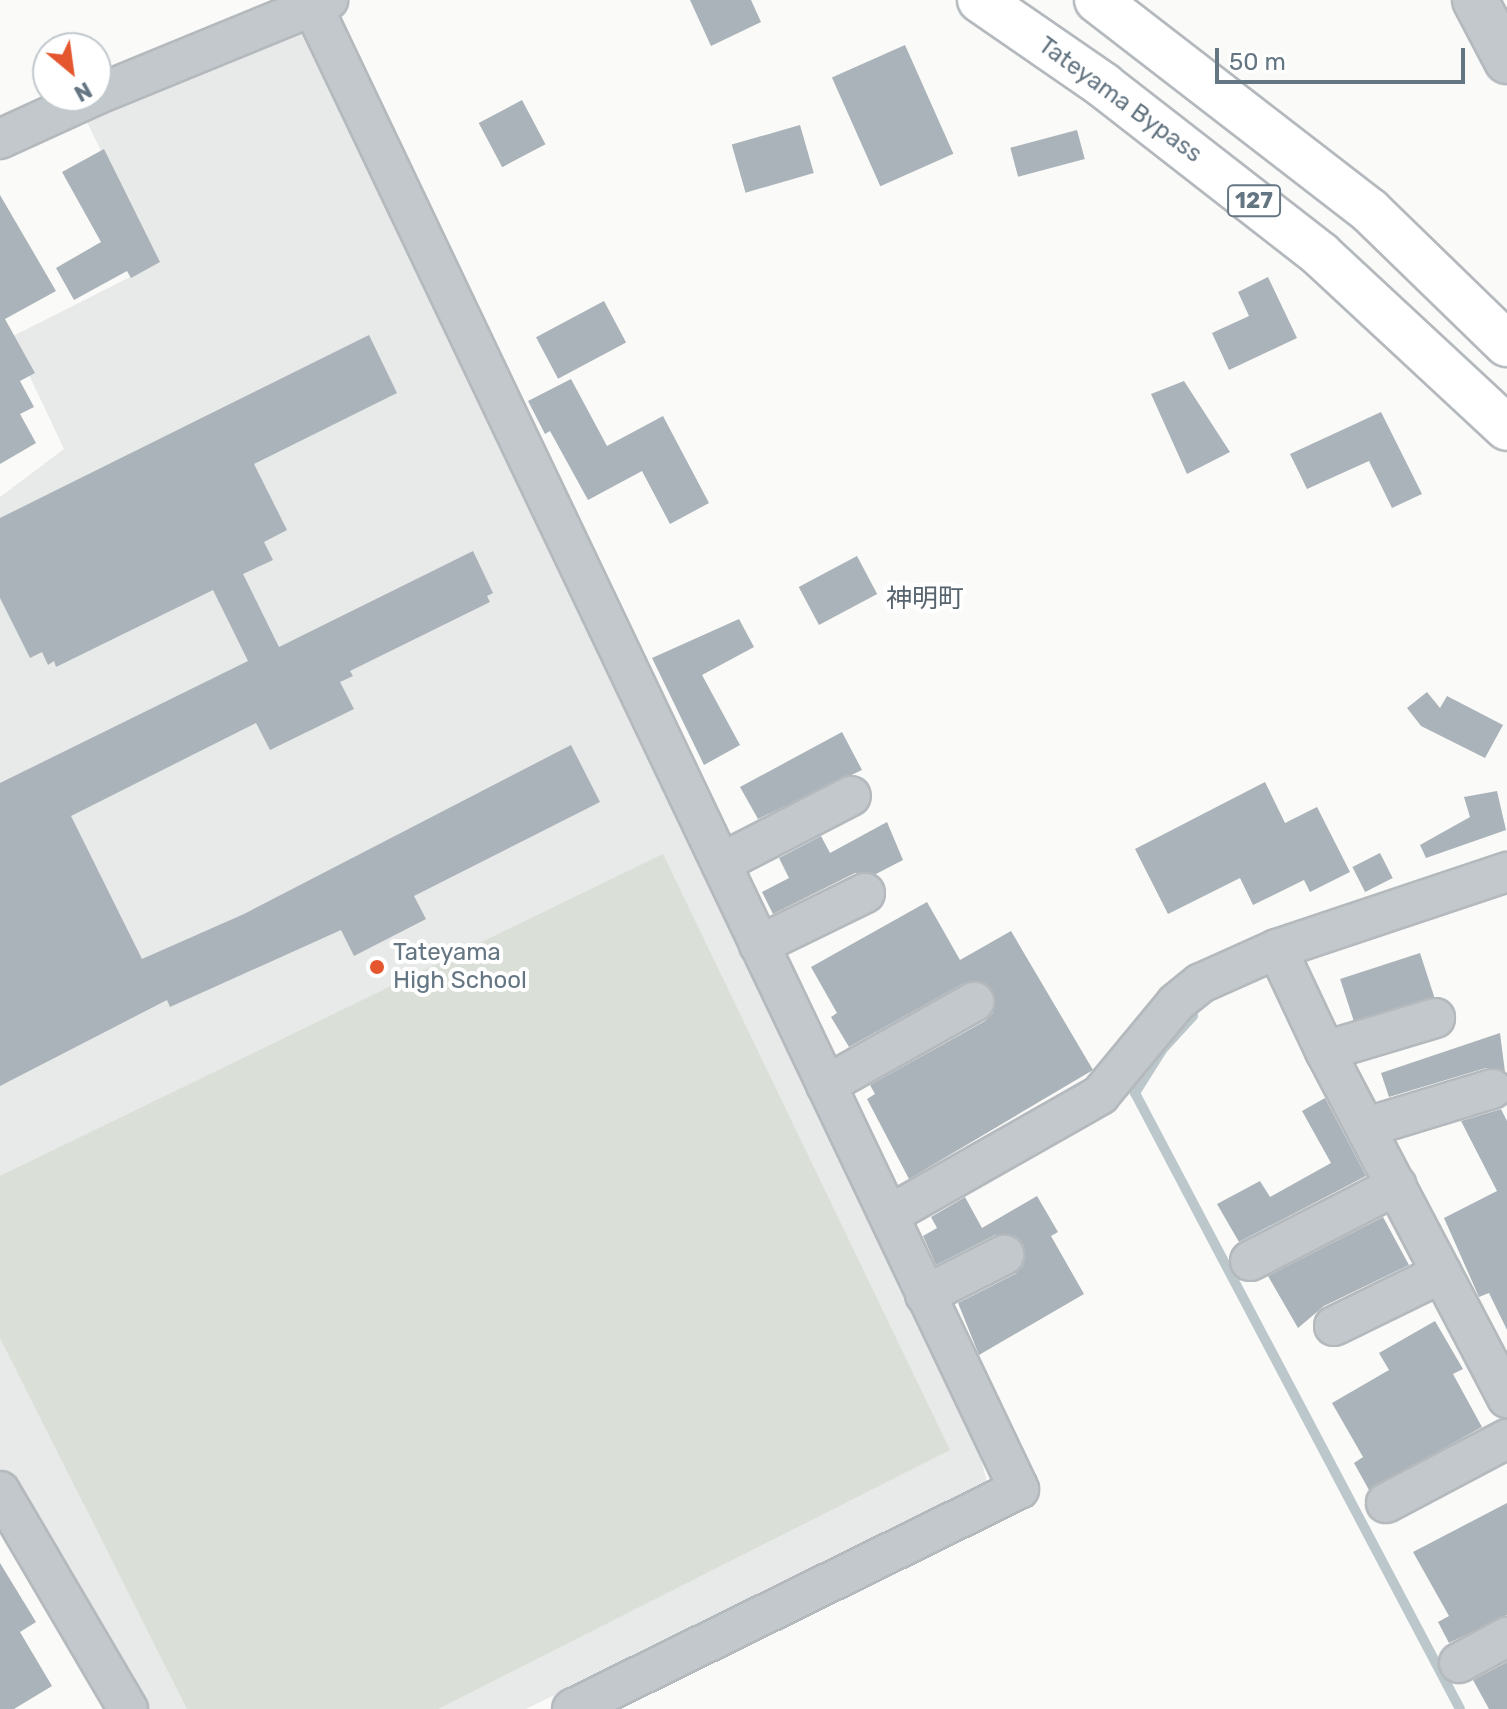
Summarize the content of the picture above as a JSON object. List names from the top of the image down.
{
  "streets": {
    "highway": ["Tateyama Bypass", "127"]
  },
  "districts": ["神明町"],
  "places": ["Tateyama High School"],
  "scale_bar": "50 m",
  "north": "bottom right"
}
